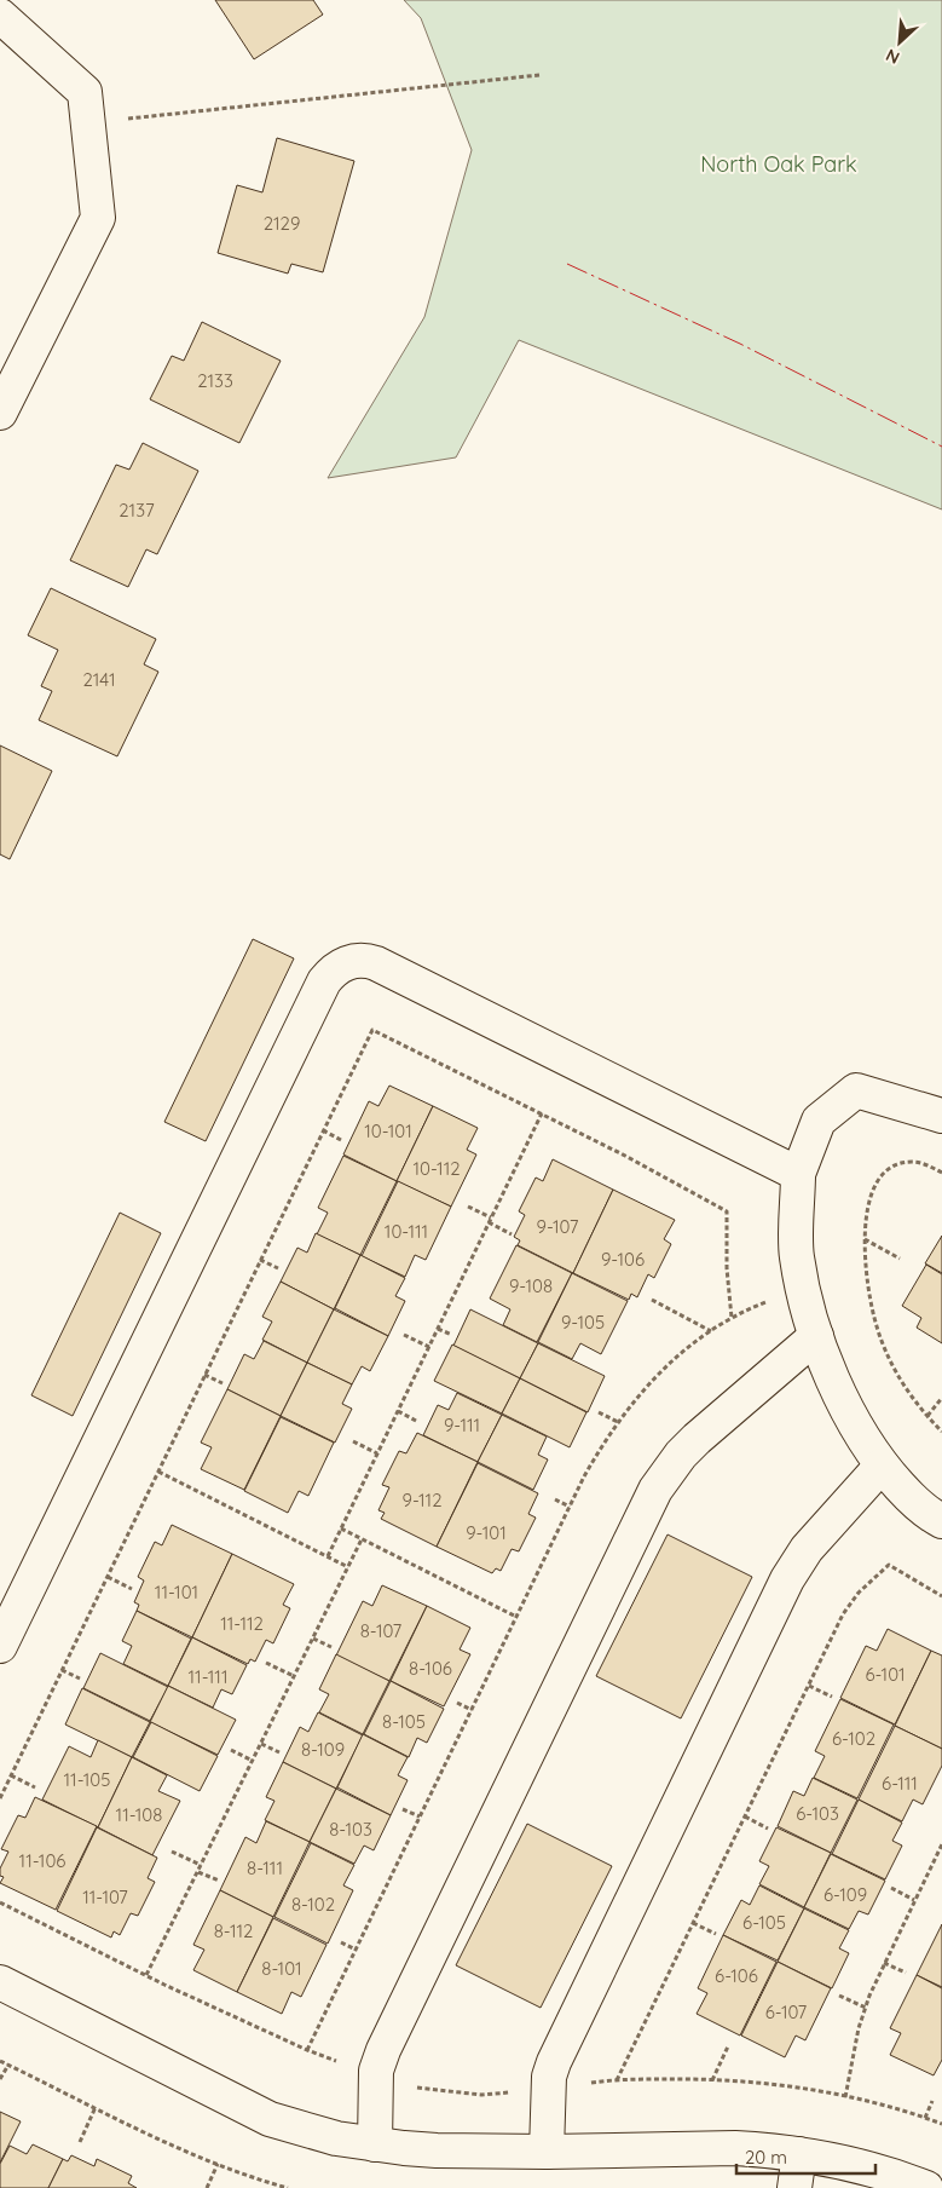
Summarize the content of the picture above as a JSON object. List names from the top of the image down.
{
  "parks": ["North Oak Park"],
  "house_numbers": [
    "2129",
    "2133",
    "2137",
    "2141",
    "10-101",
    "10-112",
    "9-107",
    "10-111",
    "9-106",
    "9-108",
    "9-105",
    "9-111",
    "9-112",
    "9-101",
    "11-101",
    "11-112",
    "8-107",
    "8-106",
    "6-101",
    "11-111",
    "8-105",
    "6-102",
    "8-109",
    "11-105",
    "6-111",
    "6-103",
    "11-108",
    "8-103",
    "11-106",
    "8-111",
    "6-109",
    "11-107",
    "8-102",
    "6-105",
    "8-112",
    "8-101",
    "6-106",
    "6-107"
  ],
  "scale_bar": "20 m",
  "north": "bottom left"
}
